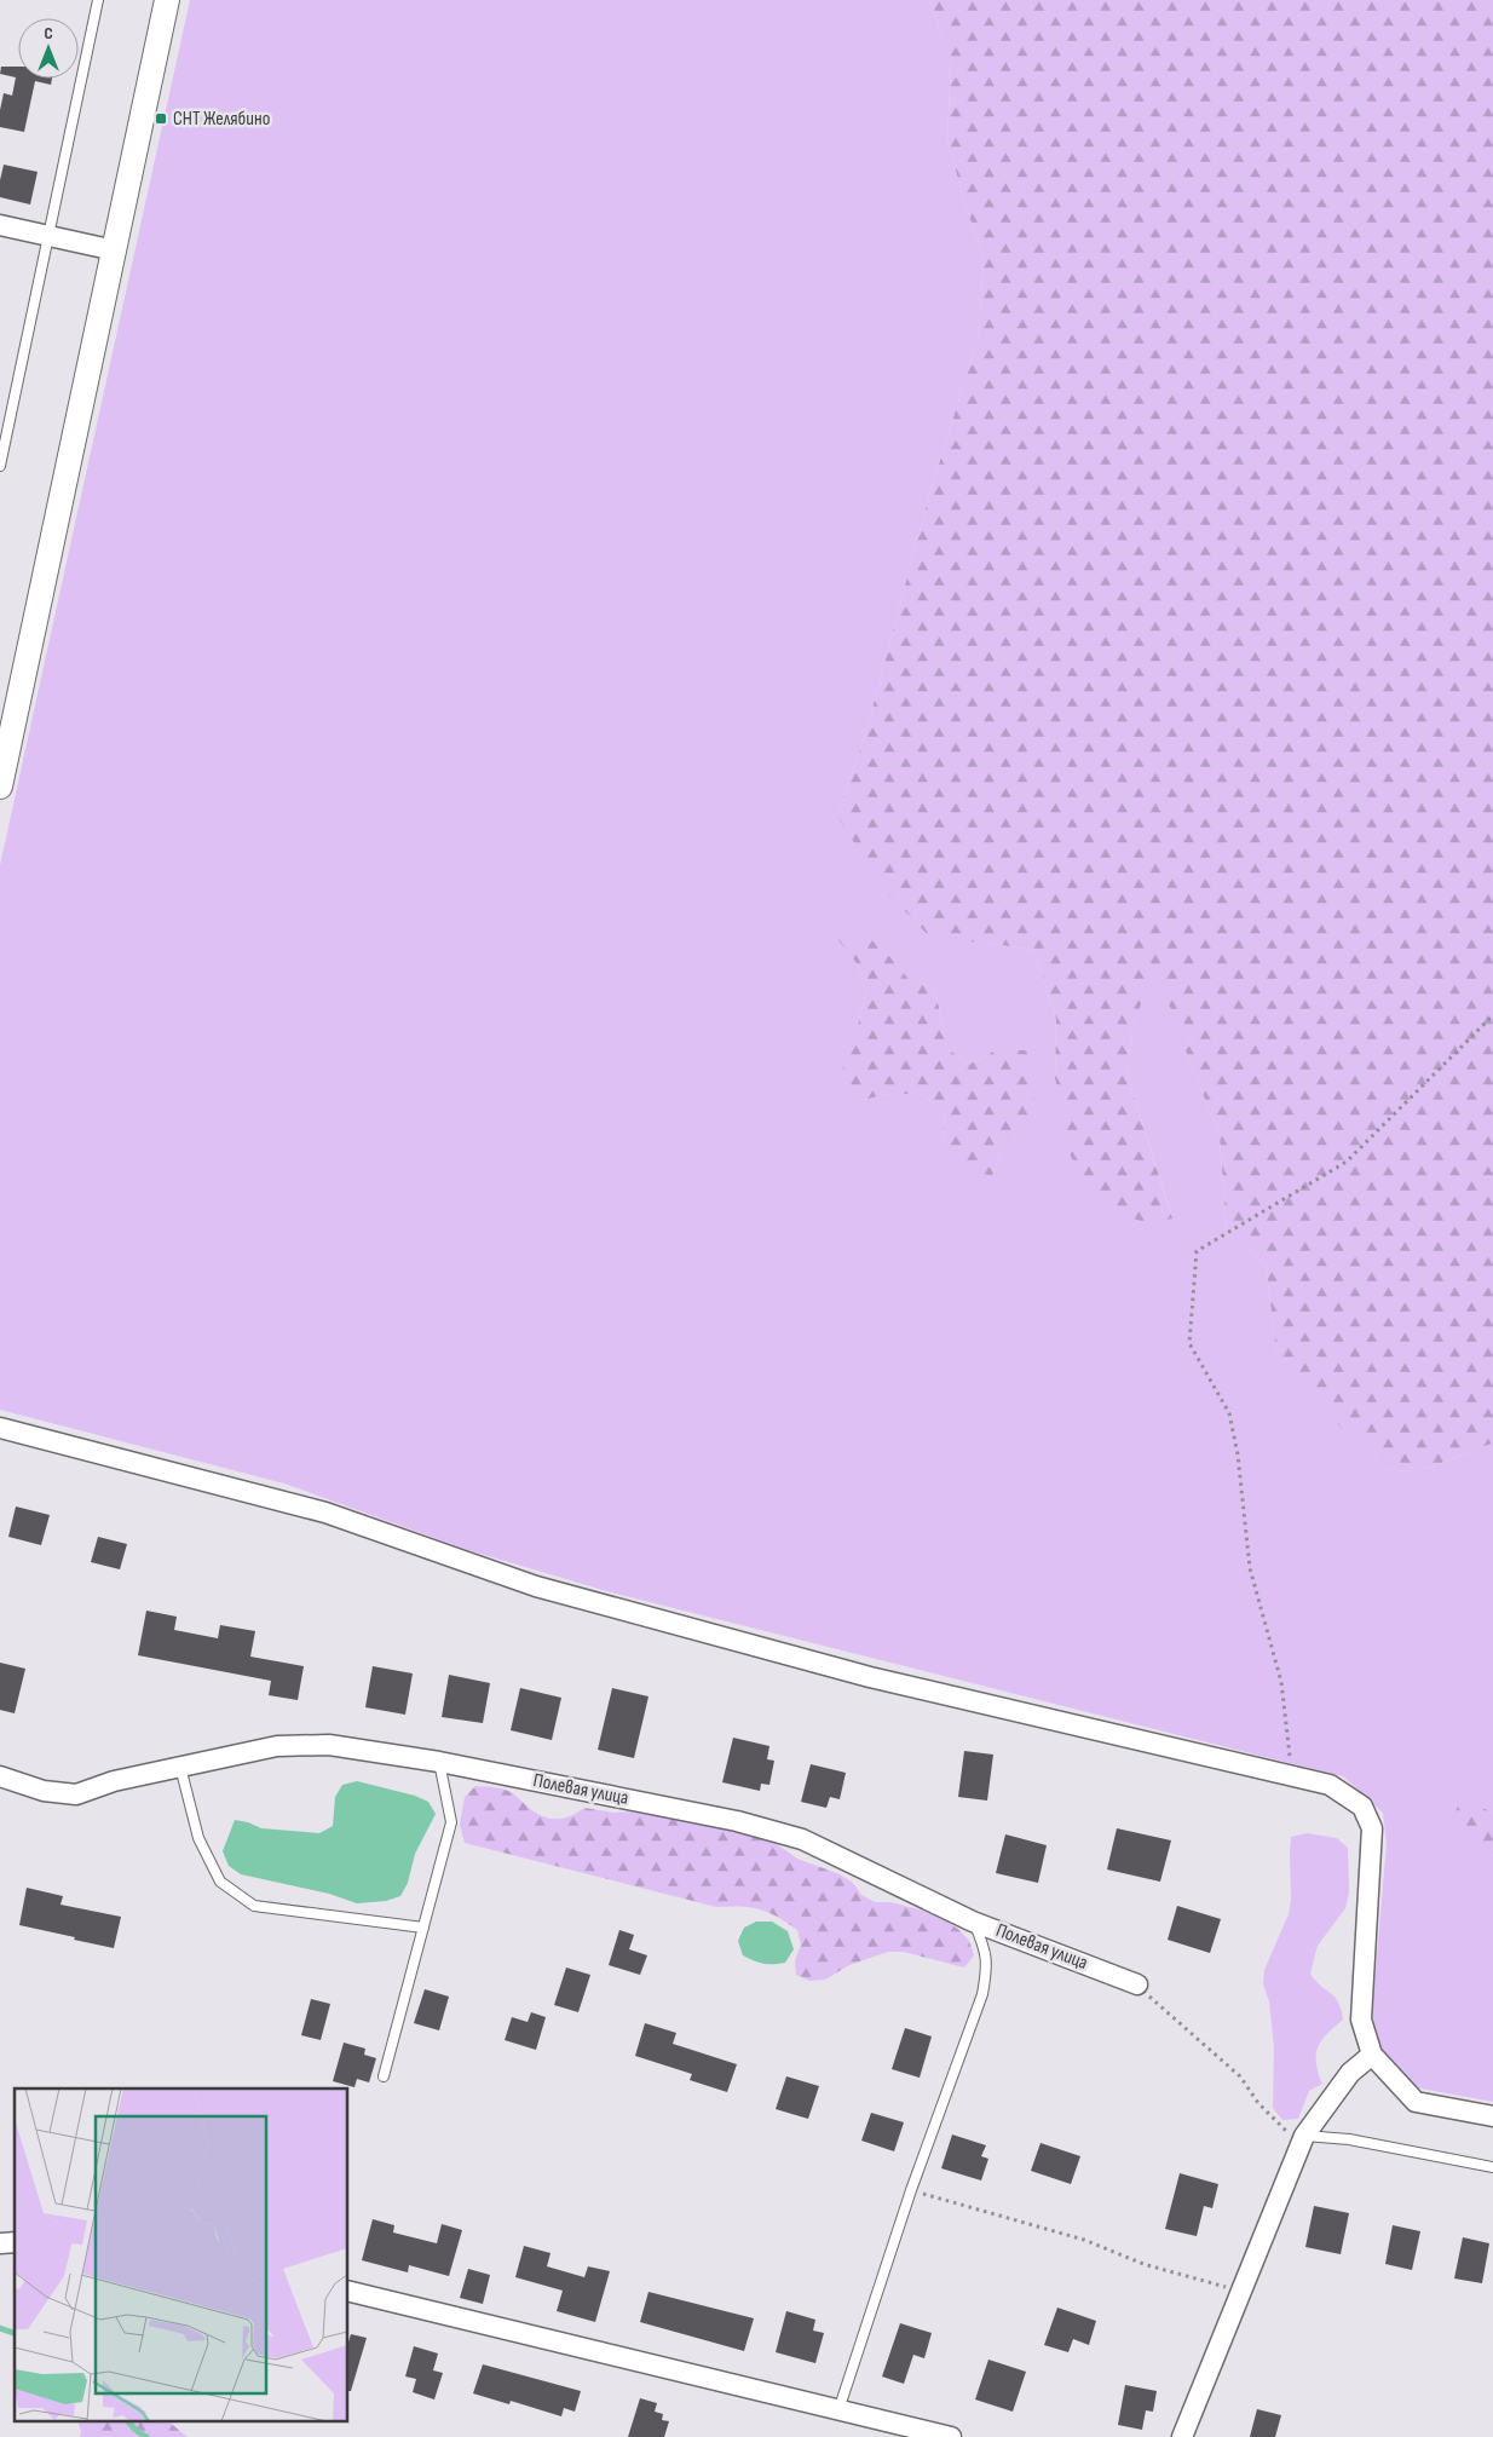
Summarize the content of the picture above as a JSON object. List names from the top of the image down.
{
  "streets": {
    "street": ["Полевая улица"]
  },
  "places": {
    "transit": ["СНТ Желябино"]
  },
  "north": "top"
}
